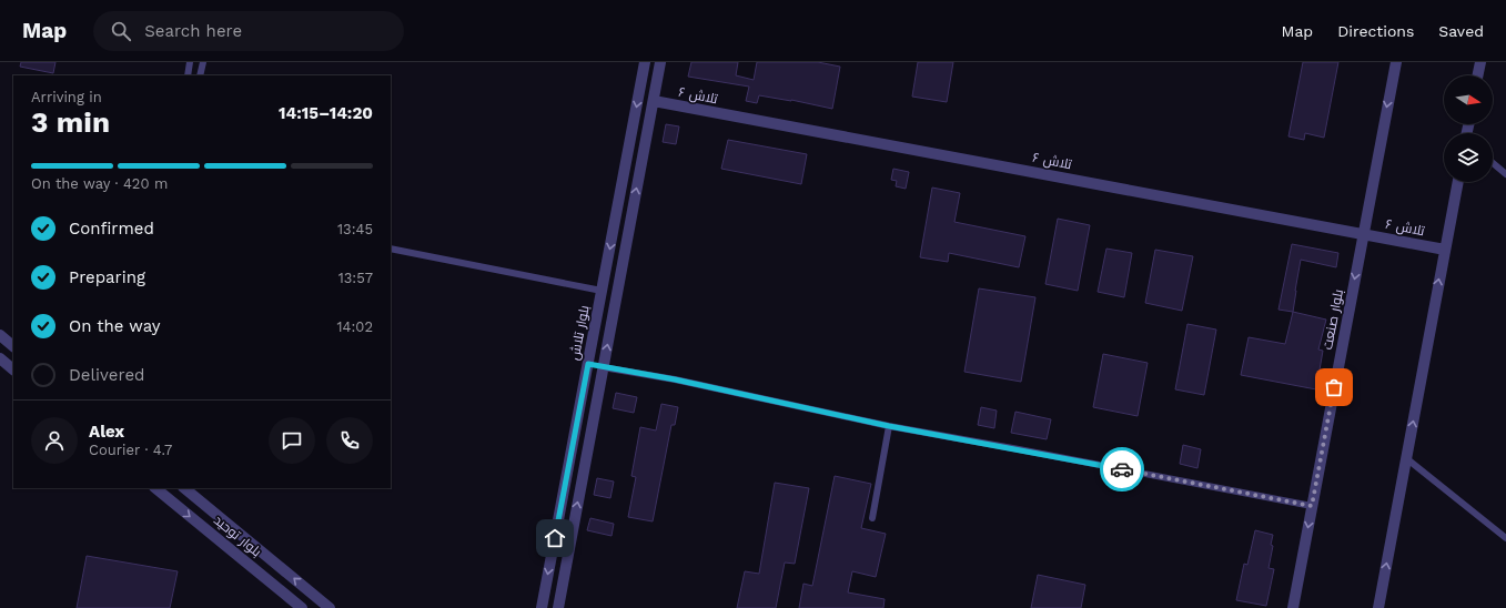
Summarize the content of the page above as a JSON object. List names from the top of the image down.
{
  "streets": {
    "street": [
      "تلاش ۶",
      "بلوار صنعت",
      "بلوار تلاش",
      "بلوار توحید"
    ]
  },
  "crossings": [
    ["تلاش ۶", "بلوار صنعت"]
  ],
  "north": "right",
  "page": {
    "header": "Map",
    "search": "Search here",
    "nav": ["Map", "Directions", "Saved"],
    "heading": ["3 min", "Arriving in", "14:15–14:20"],
    "panel": ["Alex", "Courier · 4.7"],
    "bar": "On the way · 420 m",
    "list": [
      ["Confirmed", "13:45"],
      ["Preparing", "13:57"],
      ["On the way", "14:02"],
      "Delivered"
    ]
  }
}
